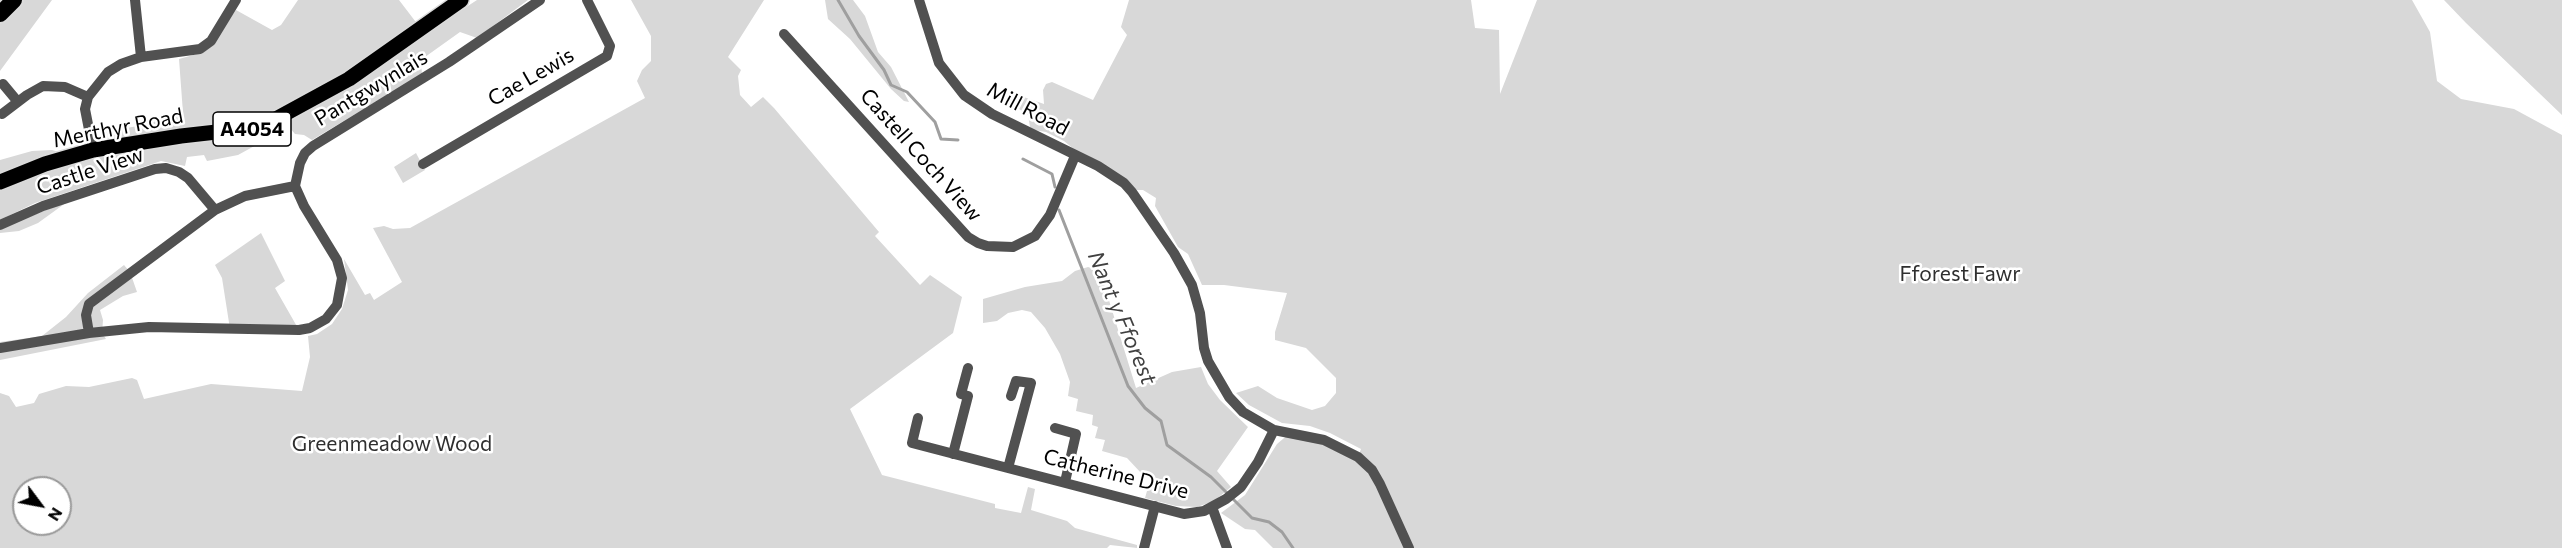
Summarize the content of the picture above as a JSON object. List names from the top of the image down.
{
  "streets": {
    "main road": ["Merthyr Road", "A4054"],
    "street": [
      "Cae Lewis",
      "Pantgwynlais",
      "Mill Road",
      "Castell Coch View",
      "Castle View",
      "Catherine Drive"
    ]
  },
  "crossings": [
    ["Mill Road", "Castell Coch View"],
    ["Mill Road", "Catherine Drive"]
  ],
  "water": ["Nant y Fforest"],
  "parks": ["Fforest Fawr", "Greenmeadow Wood"],
  "north": "bottom right"
}
